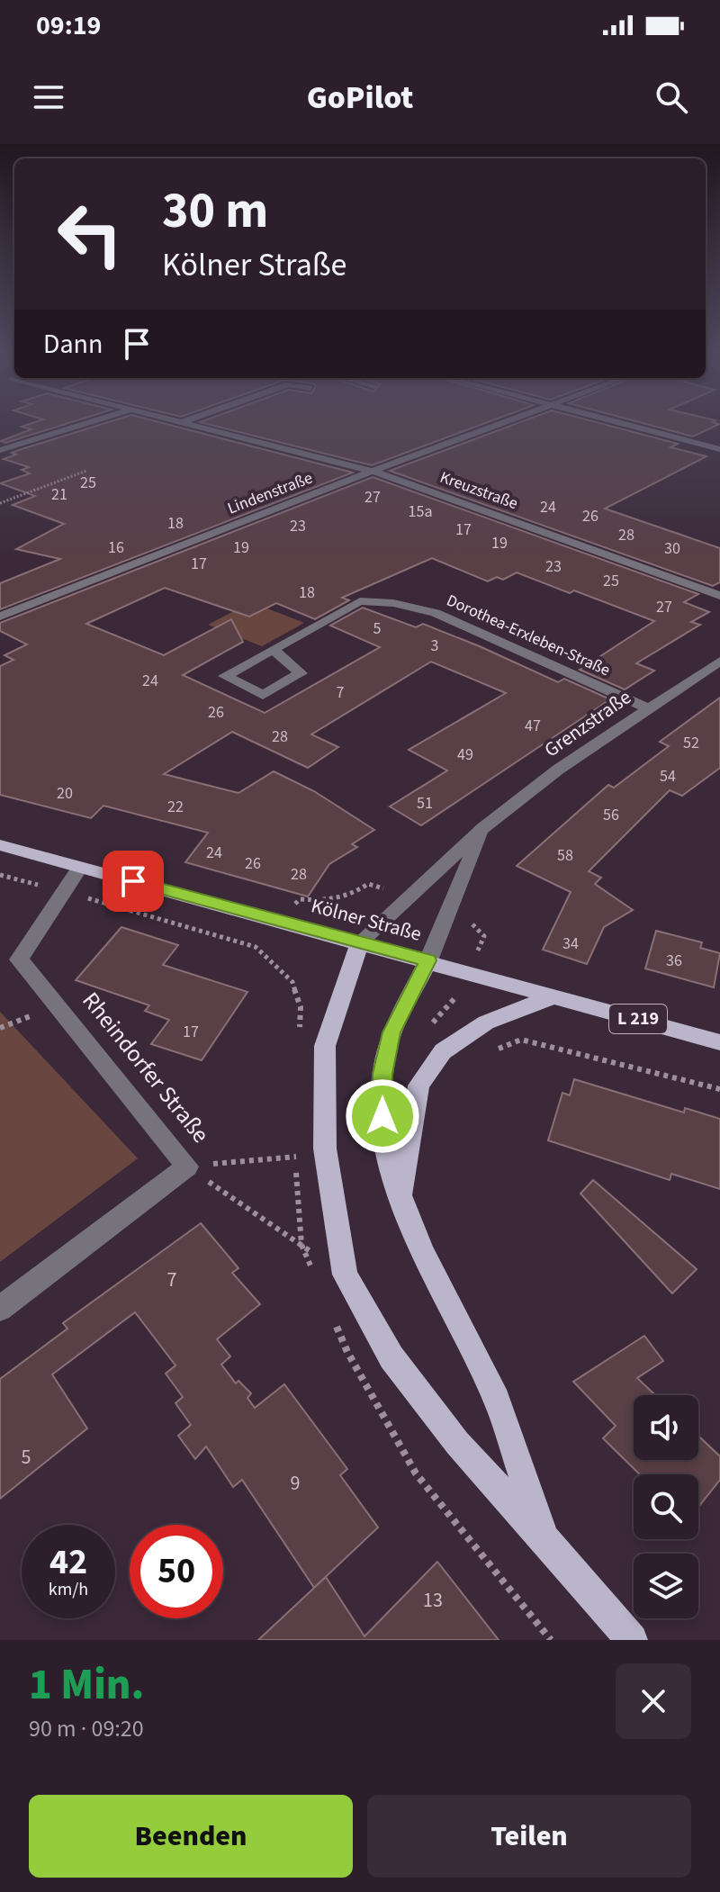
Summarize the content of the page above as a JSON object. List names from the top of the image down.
{
  "streets": {
    "main road": ["Kölner Straße", "L 219"],
    "street": [
      "Kreuzstraße",
      "Lindenstraße",
      "Dorothea-Erxleben-Straße",
      "Grenzstraße",
      "Rheindorfer Straße"
    ]
  },
  "crossings": [
    ["Kreuzstraße", "Lindenstraße"],
    ["Dorothea-Erxleben-Straße", "Grenzstraße"],
    ["Grenzstraße", "Kölner Straße"],
    ["Kölner Straße", "Rheindorfer Straße"]
  ],
  "house_numbers": [
    "25",
    "21",
    "27",
    "24",
    "15a",
    "26",
    "18",
    "23",
    "17",
    "28",
    "19",
    "16",
    "19",
    "30",
    "17",
    "23",
    "25",
    "18",
    "27",
    "5",
    "3",
    "24",
    "7",
    "26",
    "47",
    "28",
    "52",
    "49",
    "54",
    "20",
    "51",
    "22",
    "56",
    "24",
    "58",
    "26",
    "28",
    "34",
    "36",
    "17",
    "7",
    "5",
    "9",
    "13"
  ],
  "page": {
    "status": "09:19",
    "header": "GoPilot",
    "turn": ["30 m", "Kölner Straße"],
    "then": "Dann",
    "speed": "42 km/h",
    "limit": "50",
    "heading": ["1 Min.", "90 m · 09:20"],
    "buttons": ["Beenden", "Teilen"]
  }
}
